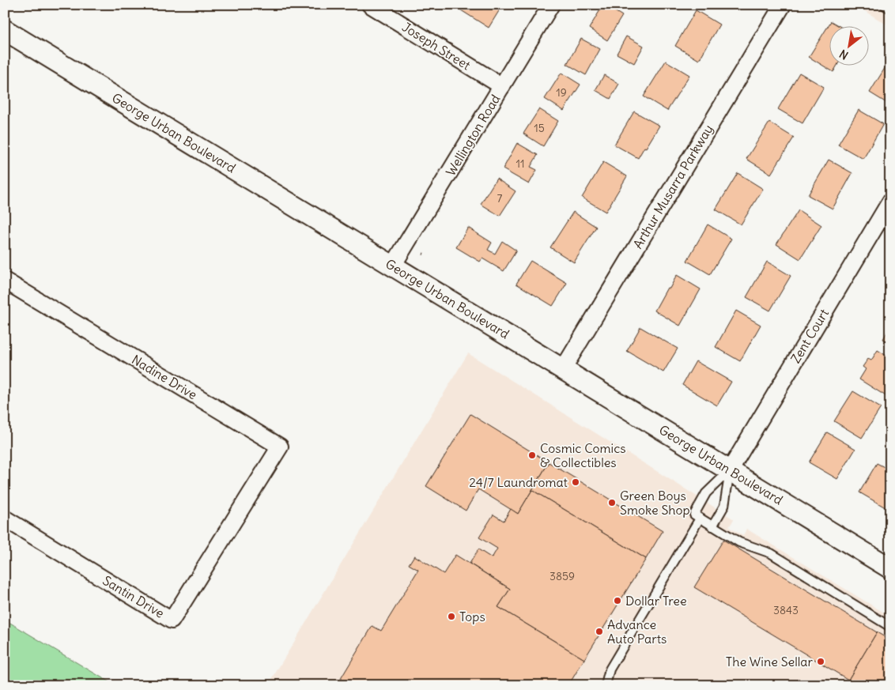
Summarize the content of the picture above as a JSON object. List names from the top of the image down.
{
  "streets": {
    "street": [
      "Joseph Street",
      "George Urban Boulevard",
      "Wellington Road",
      "Arthur Musarra Parkway",
      "Zent Court",
      "Nadine Drive",
      "Santin Drive"
    ]
  },
  "crossings": [
    ["Joseph Street", "Wellington Road"],
    ["George Urban Boulevard", "Wellington Road"],
    ["George Urban Boulevard", "Arthur Musarra Parkway"],
    ["George Urban Boulevard", "Zent Court"],
    ["Nadine Drive", "Santin Drive"]
  ],
  "places": [
    "Cosmic Comics & Collectibles",
    "24/7 Laundromat",
    "Green Boys Smoke Shop",
    "Dollar Tree",
    "Tops",
    "Advance Auto Parts",
    "The Wine Sellar"
  ],
  "house_numbers": [
    "19",
    "15",
    "11",
    "7",
    "3859",
    "3843"
  ],
  "north": "bottom left"
}
